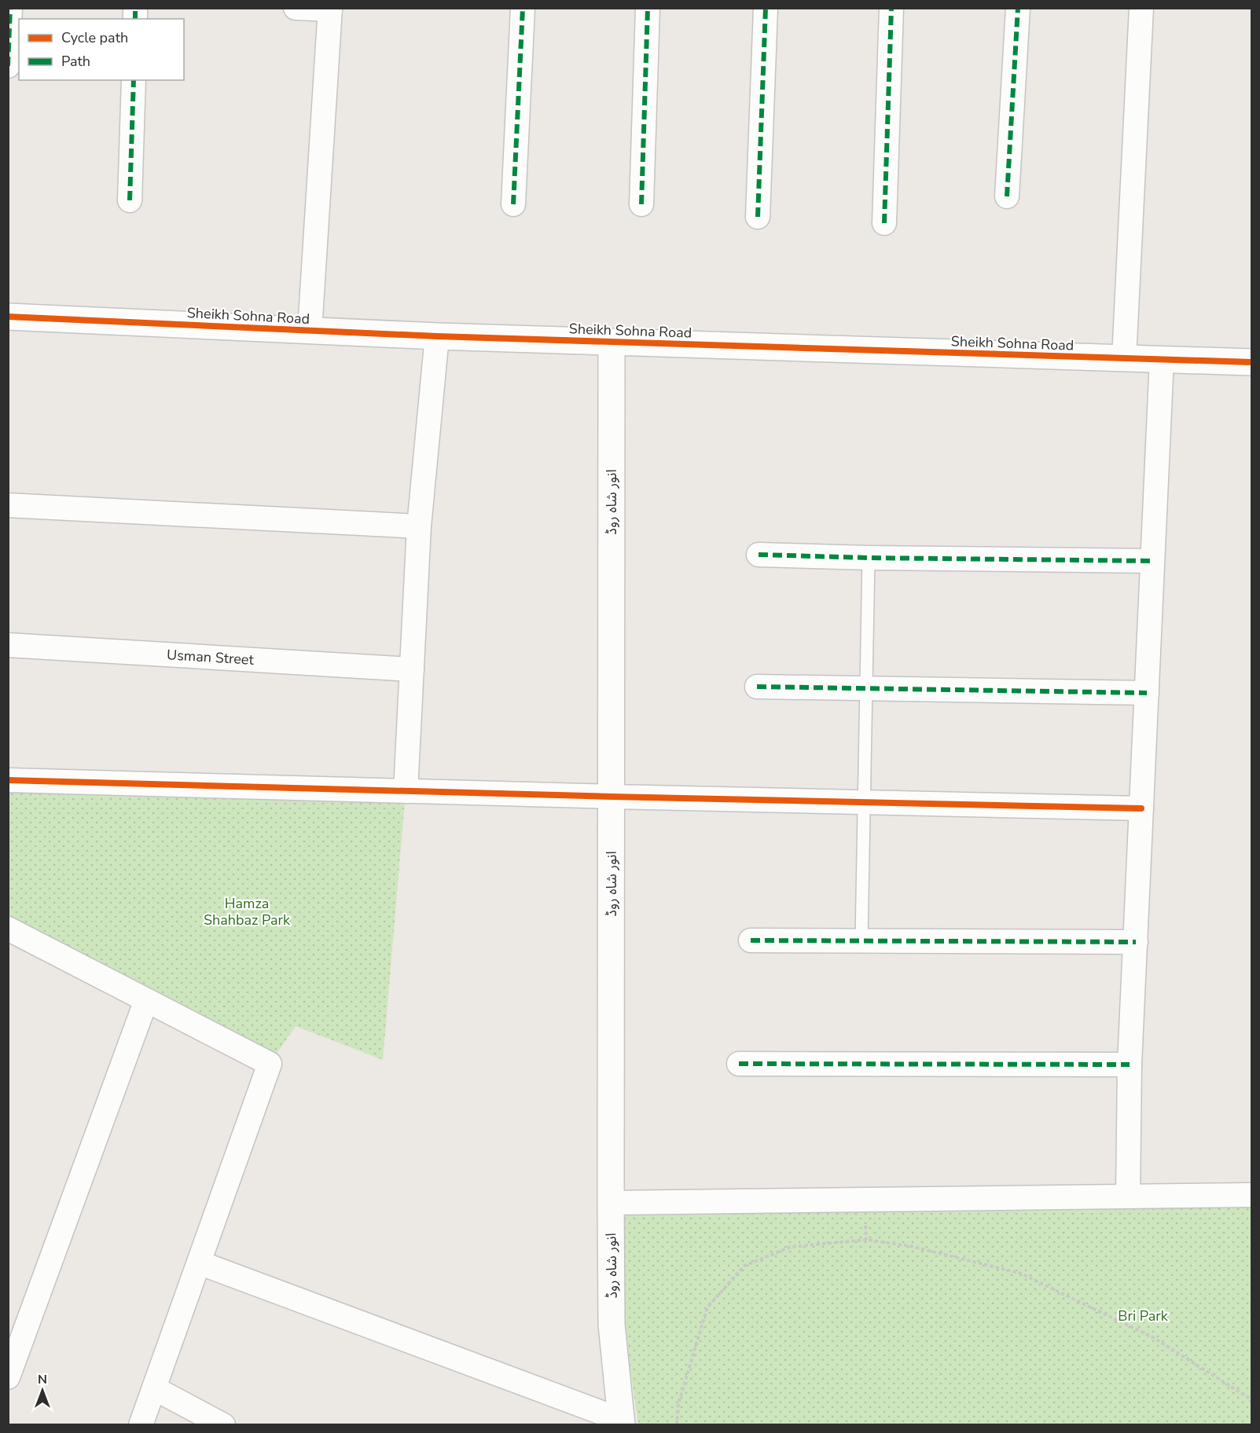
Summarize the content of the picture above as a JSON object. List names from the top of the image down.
{
  "streets": {
    "street": ["Sheikh Sohna Road", "انور شاہ روڈ", "Usman Street"]
  },
  "crossings": [
    ["Sheikh Sohna Road", "انور شاہ روڈ"]
  ],
  "parks": ["Hamza Shahbaz Park", "Bri Park"],
  "legend": ["Cycle path", "Path"],
  "north": "top"
}
